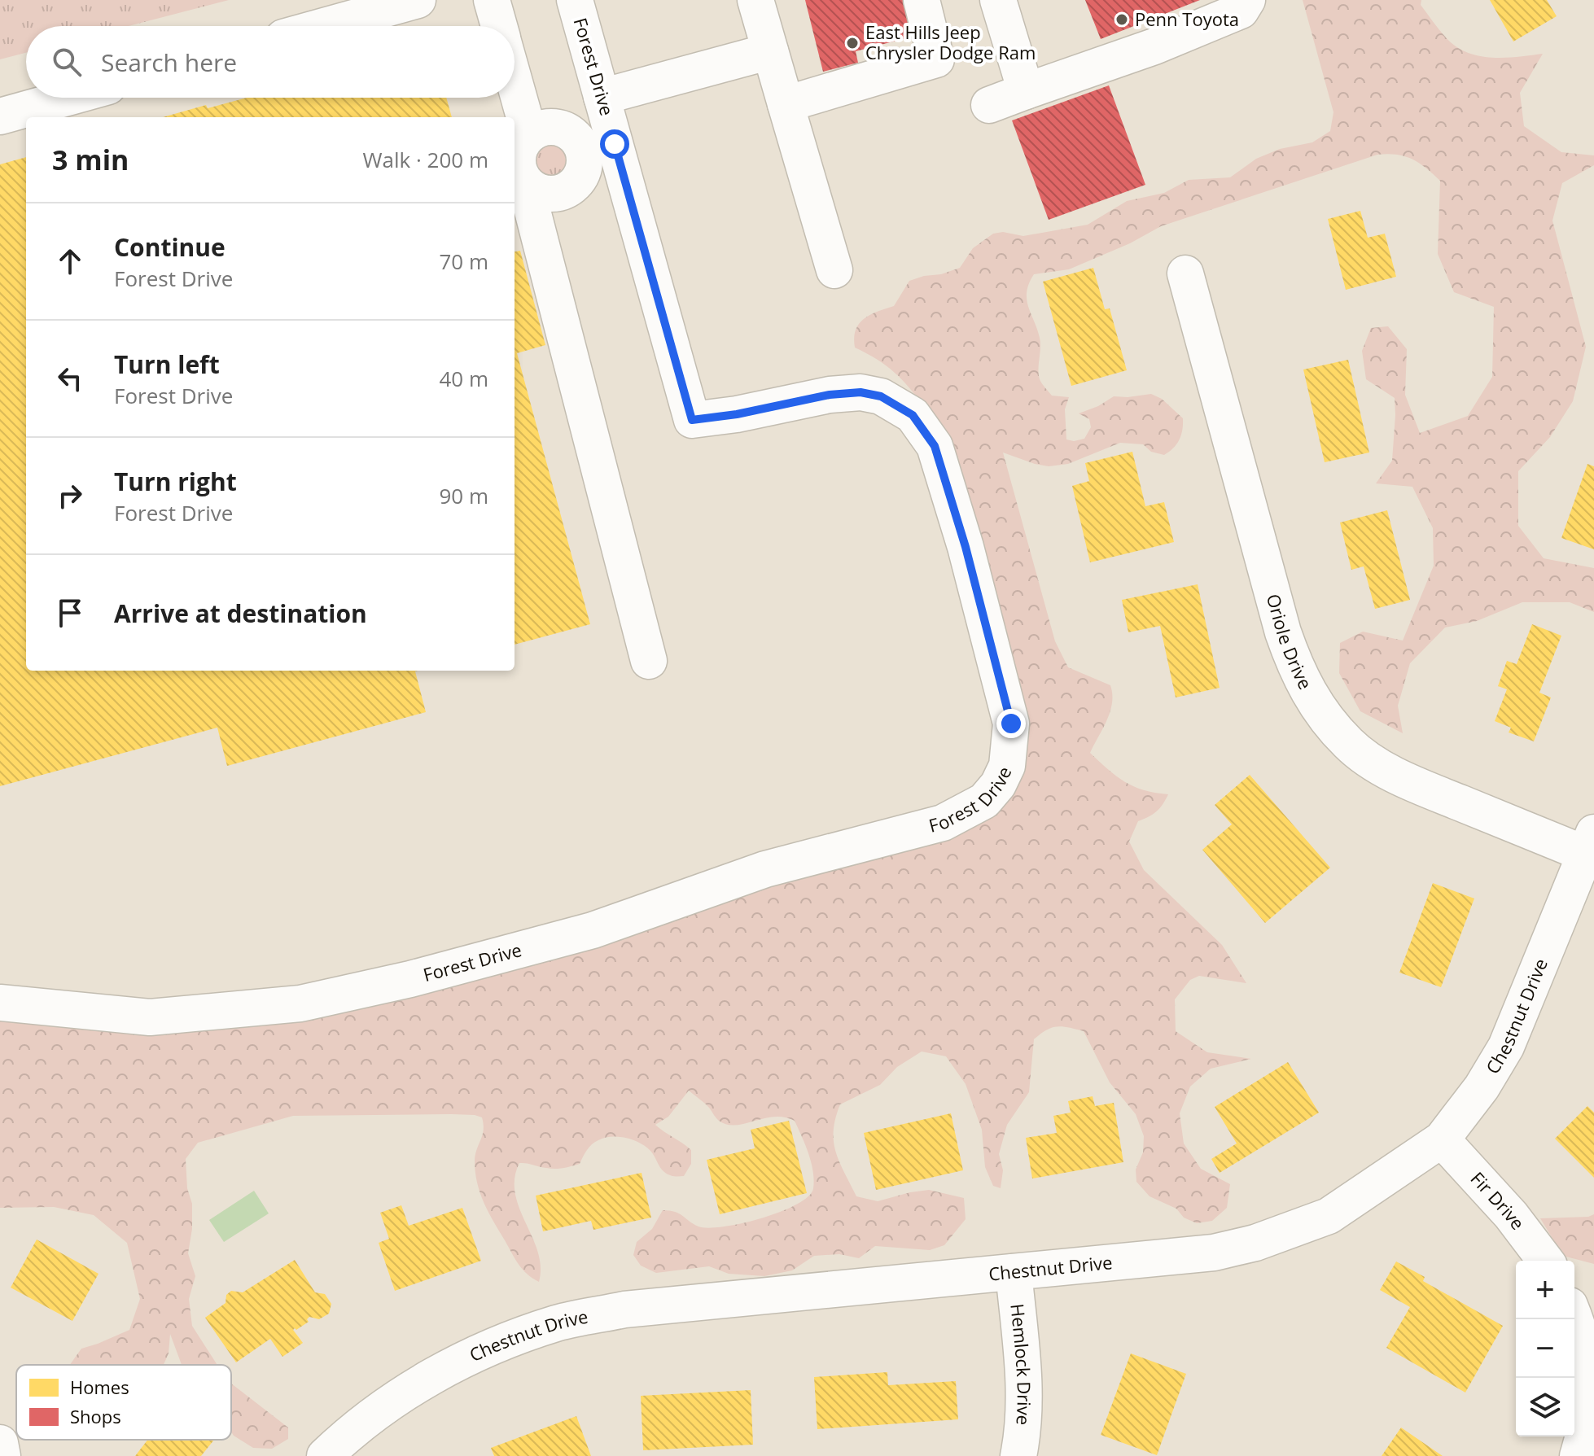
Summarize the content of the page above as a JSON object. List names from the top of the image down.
{
  "streets": {
    "street": [
      "Forest Drive",
      "Oriole Drive",
      "Chestnut Drive",
      "Fir Drive",
      "Hemlock Drive"
    ]
  },
  "crossings": [
    ["Oriole Drive", "Chestnut Drive"],
    ["Chestnut Drive", "Fir Drive"],
    ["Chestnut Drive", "Hemlock Drive"]
  ],
  "places": ["Penn Toyota", "East Hills Jeep Chrysler Dodge Ram"],
  "legend": ["Homes", "Shops"],
  "page": {
    "search": "Search here",
    "heading": ["3 min", "Walk · 200 m"],
    "list": [
      ["Continue", "Forest Drive", "70 m"],
      ["Turn left", "Forest Drive", "40 m"],
      ["Turn right", "Forest Drive", "90 m"],
      "Arrive at destination"
    ],
    "map_buttons": ["+", "−"]
  }
}
